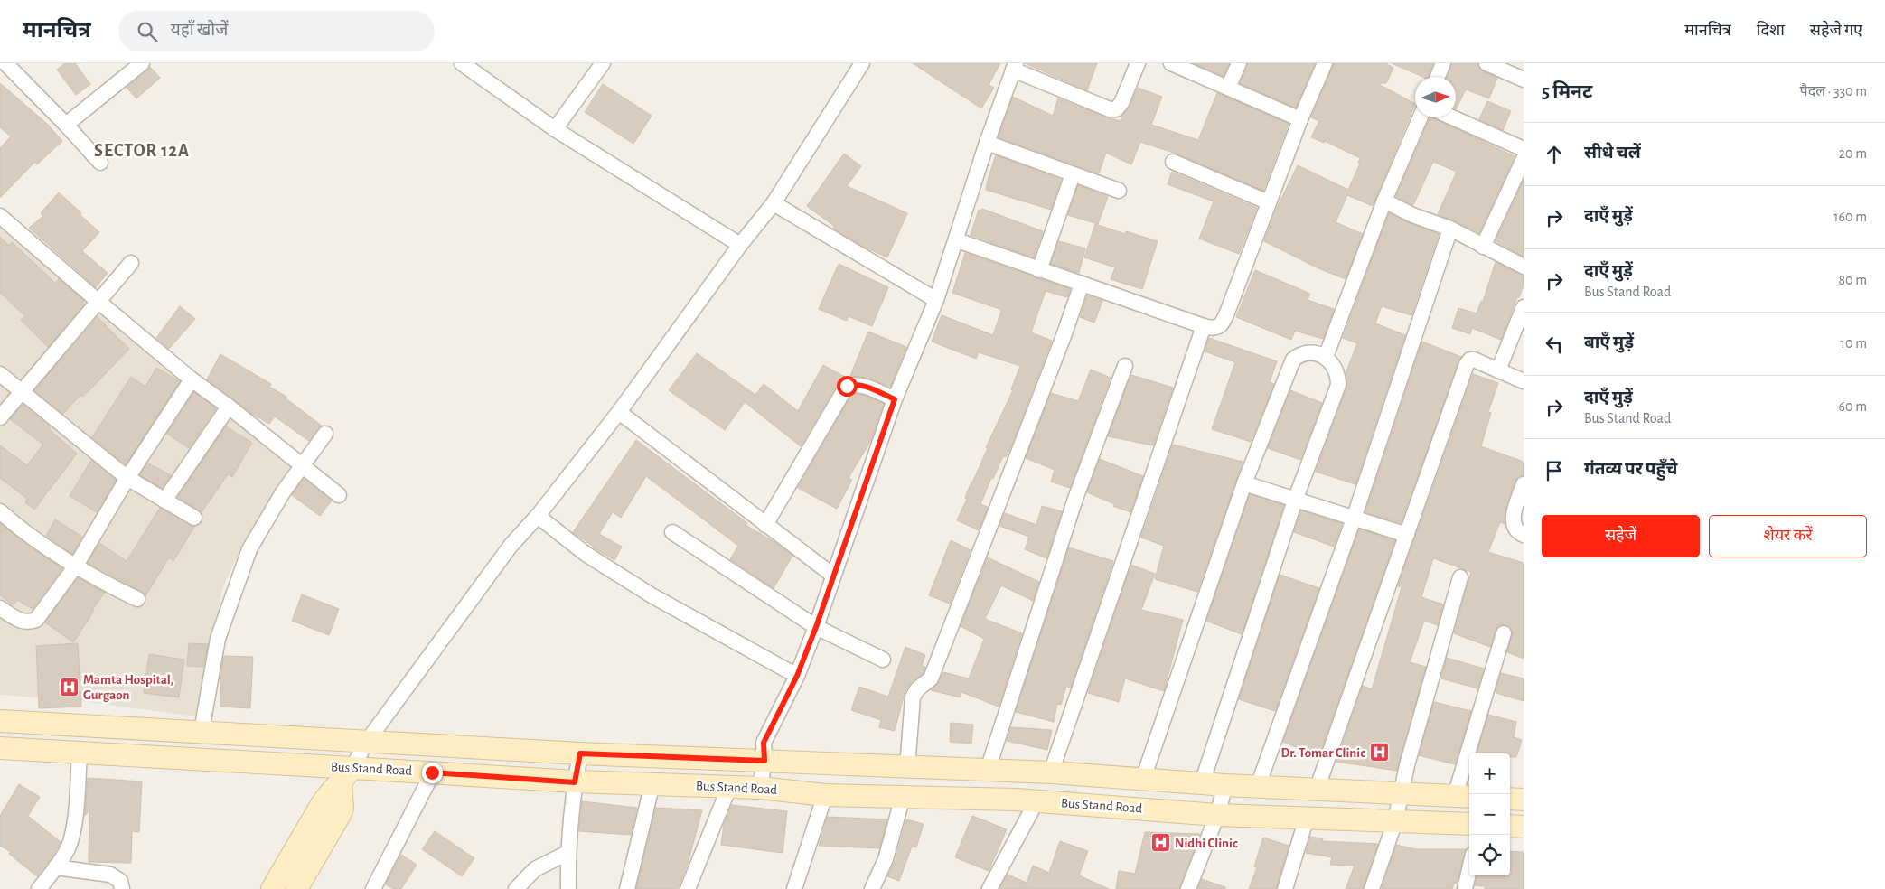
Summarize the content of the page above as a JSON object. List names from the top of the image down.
{
  "streets": {
    "street": ["Bus Stand Road"]
  },
  "districts": ["SECTOR 12A"],
  "places": {
    "hospital": ["Mamta Hospital, Gurgaon", "Dr. Tomar Clinic", "Nidhi Clinic"]
  },
  "north": "right",
  "page": {
    "header": "मानचित्र",
    "search": "यहाँ खोजें",
    "nav": ["मानचित्र", "दिशा", "सहेजे गए"],
    "heading": ["5 मिनट", "पैदल · 330 m"],
    "list": [
      ["सीधे चलें", "20 m"],
      ["दाएँ मुड़ें", "160 m"],
      ["दाएँ मुड़ें", "Bus Stand Road", "80 m"],
      ["बाएँ मुड़ें", "10 m"],
      ["दाएँ मुड़ें", "Bus Stand Road", "60 m"],
      "गंतव्य पर पहुँचे"
    ],
    "buttons": ["सहेजें", "शेयर करें"],
    "map_buttons": ["+", "−"]
  }
}
